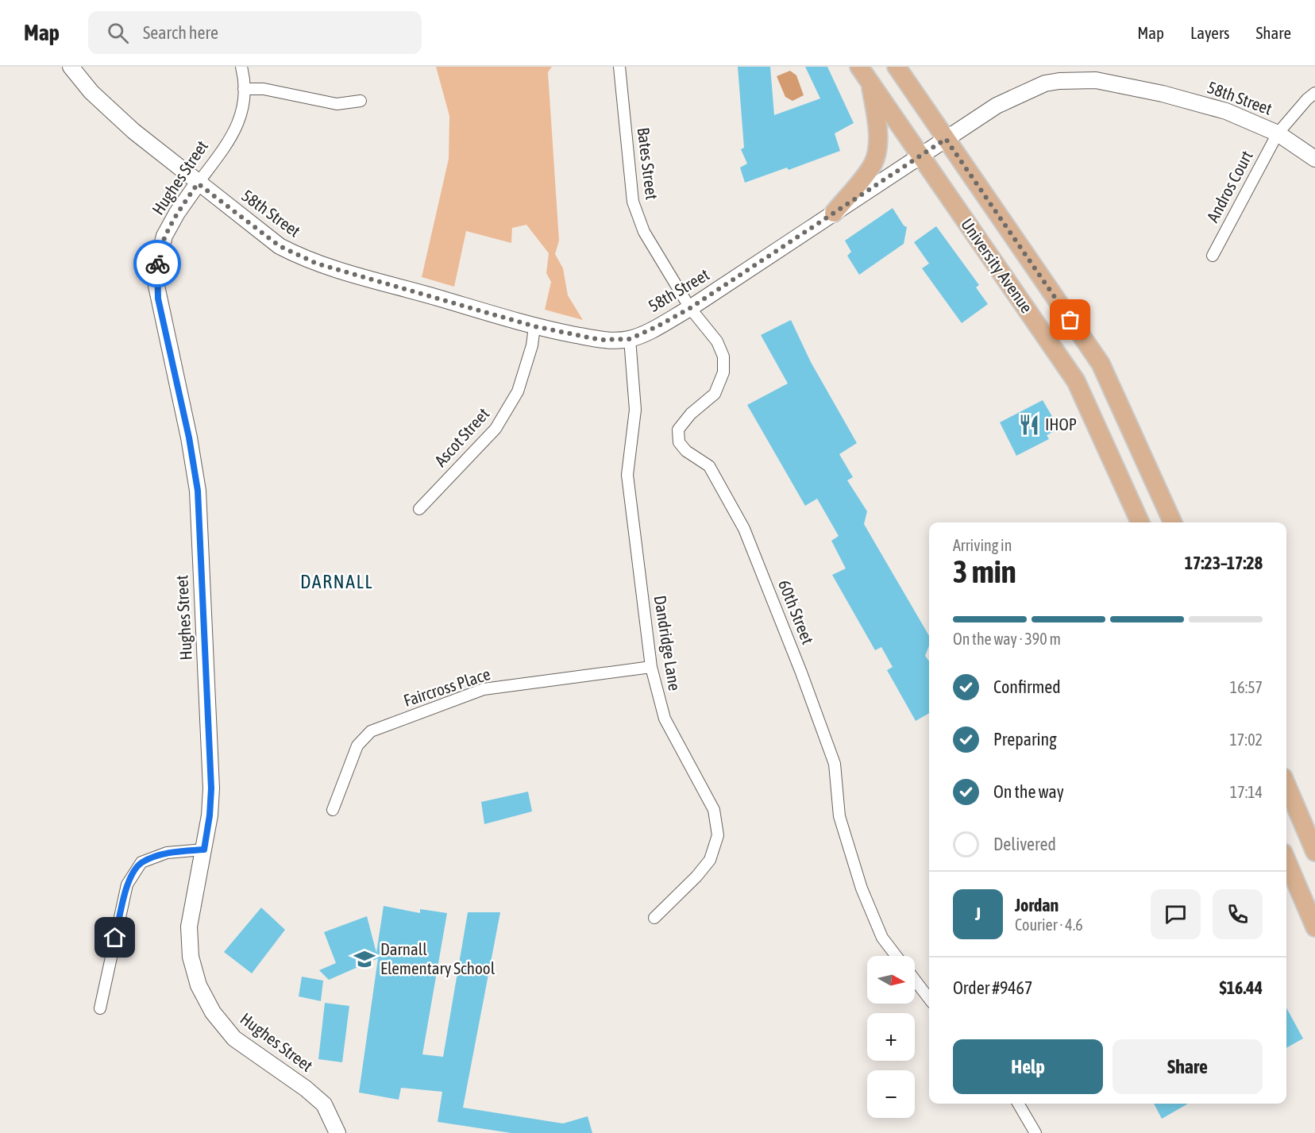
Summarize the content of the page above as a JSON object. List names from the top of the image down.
{
  "streets": {
    "main road": ["University Avenue"],
    "street": [
      "58th Street",
      "Bates Street",
      "Hughes Street",
      "Andros Court",
      "Ascot Street",
      "60th Street",
      "Dandridge Lane",
      "Faircross Place"
    ]
  },
  "crossings": [
    ["58th Street", "Bates Street"],
    ["58th Street", "Hughes Street"],
    ["58th Street", "Andros Court"],
    ["58th Street", "University Avenue"],
    ["58th Street", "Ascot Street"],
    ["58th Street", "60th Street"],
    ["58th Street", "Dandridge Lane"],
    ["Bates Street", "60th Street"],
    ["Dandridge Lane", "Faircross Place"]
  ],
  "districts": ["DARNALL"],
  "places": {
    "restaurant": ["IHOP"],
    "school or university": ["Darnall Elementary School"]
  },
  "north": "right",
  "page": {
    "header": "Map",
    "search": "Search here",
    "nav": ["Map", "Layers", "Share"],
    "heading": ["3 min", "Arriving in", "17:23–17:28"],
    "panel": [
      "Jordan",
      "Courier · 4.6",
      "Order #9467",
      "$16.44"
    ],
    "bar": "On the way · 390 m",
    "list": [
      ["Confirmed", "16:57"],
      ["Preparing", "17:02"],
      ["On the way", "17:14"],
      "Delivered"
    ],
    "round": "J",
    "map_buttons": ["+", "−"],
    "buttons": ["Help", "Share"]
  }
}
